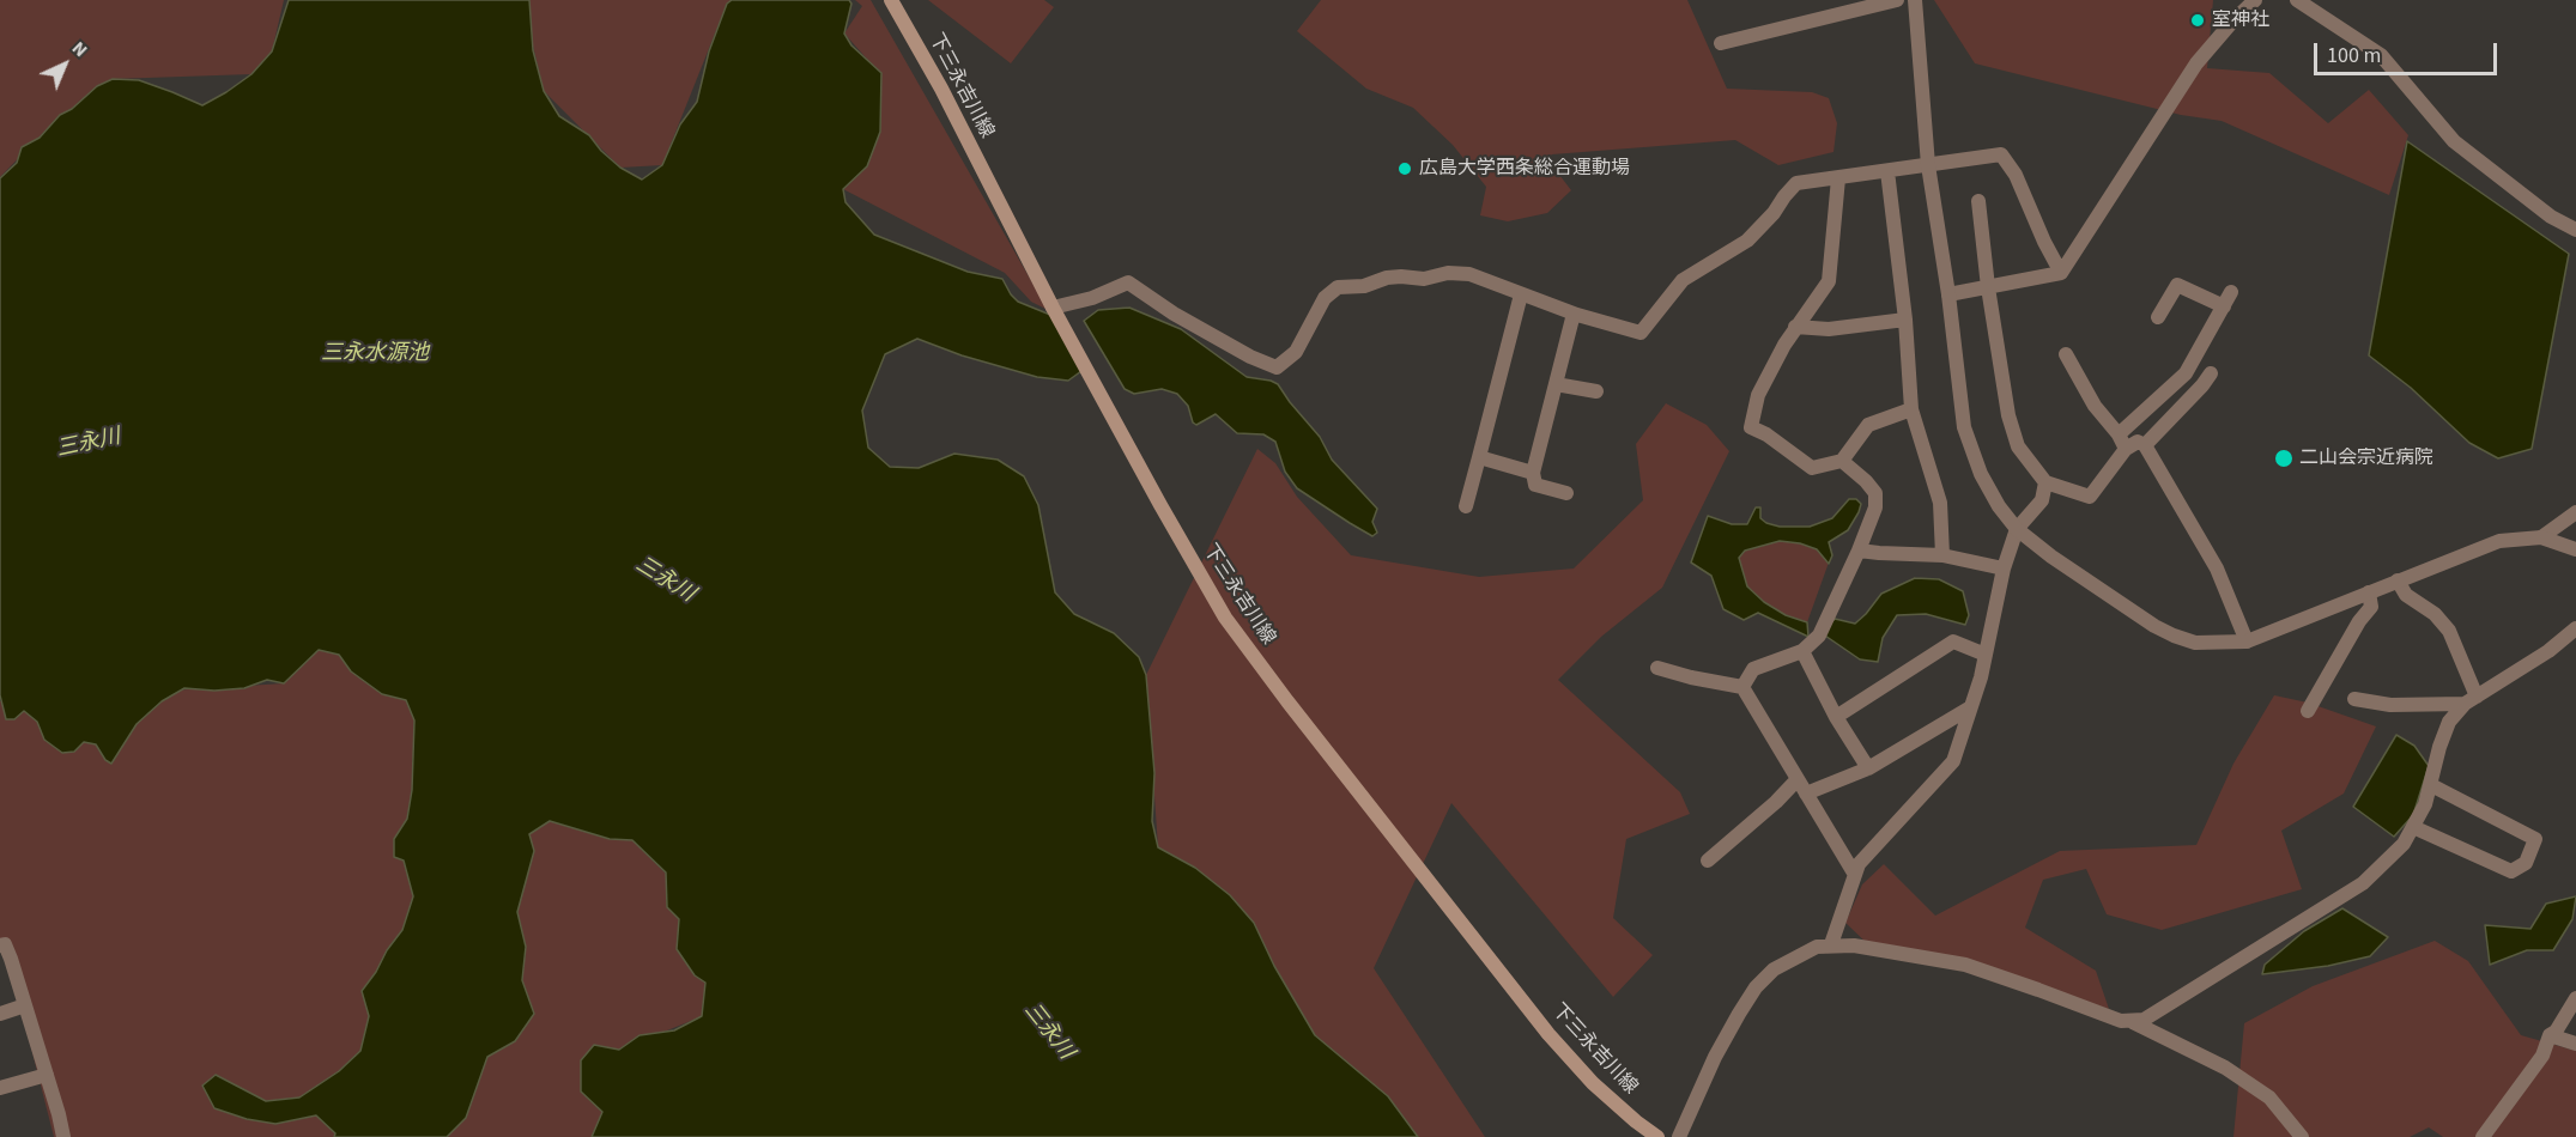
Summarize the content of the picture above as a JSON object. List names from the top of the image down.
{
  "streets": {
    "main road": ["下三永吉川線"]
  },
  "water": ["三永水源池", "三永川"],
  "places": ["室神社", "広島大学西条総合運動場", "二山会宗近病院"],
  "scale_bar": "100 m",
  "north": "top right"
}
